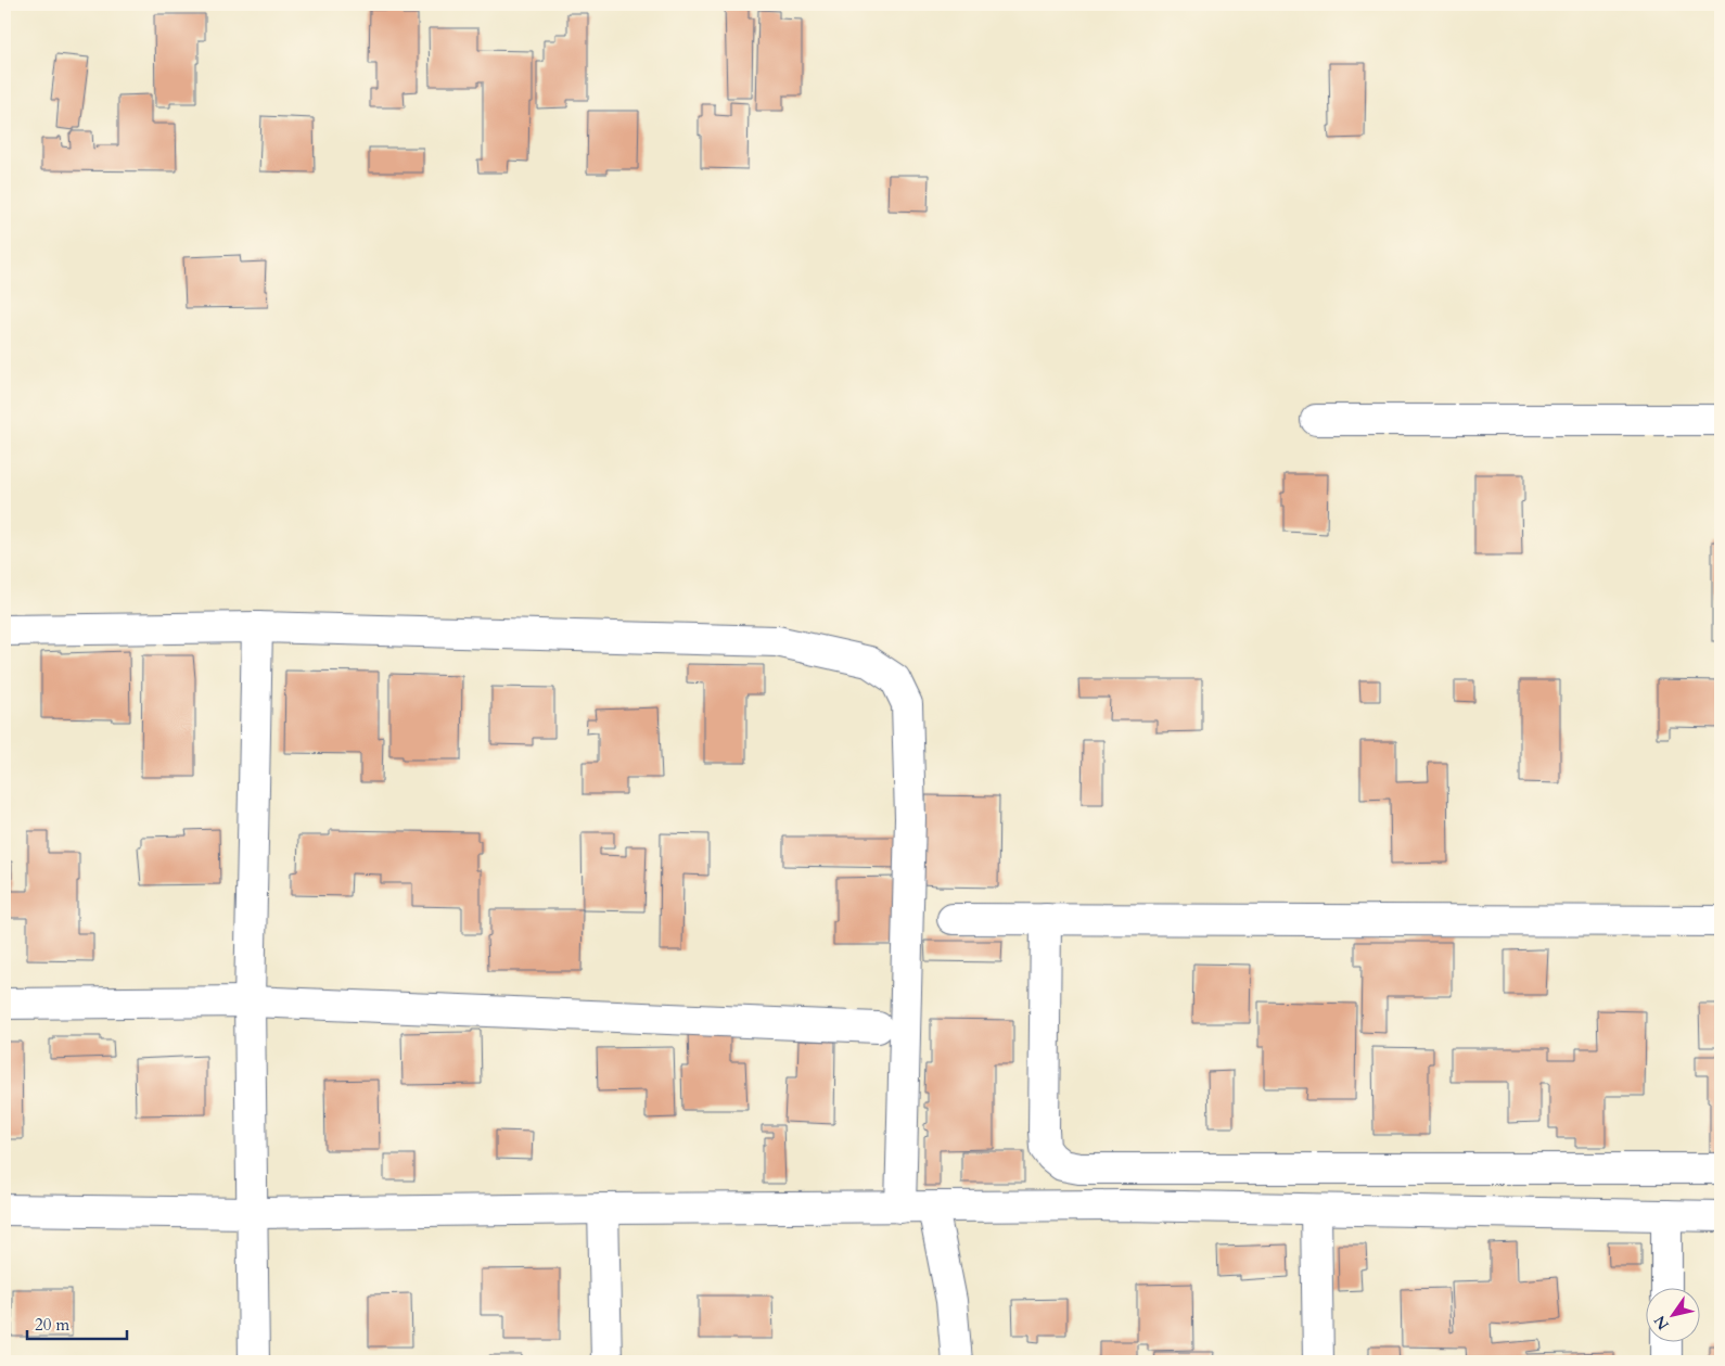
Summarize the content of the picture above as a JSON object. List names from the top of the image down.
{
  "scale_bar": "20 m",
  "north": "bottom left"
}
